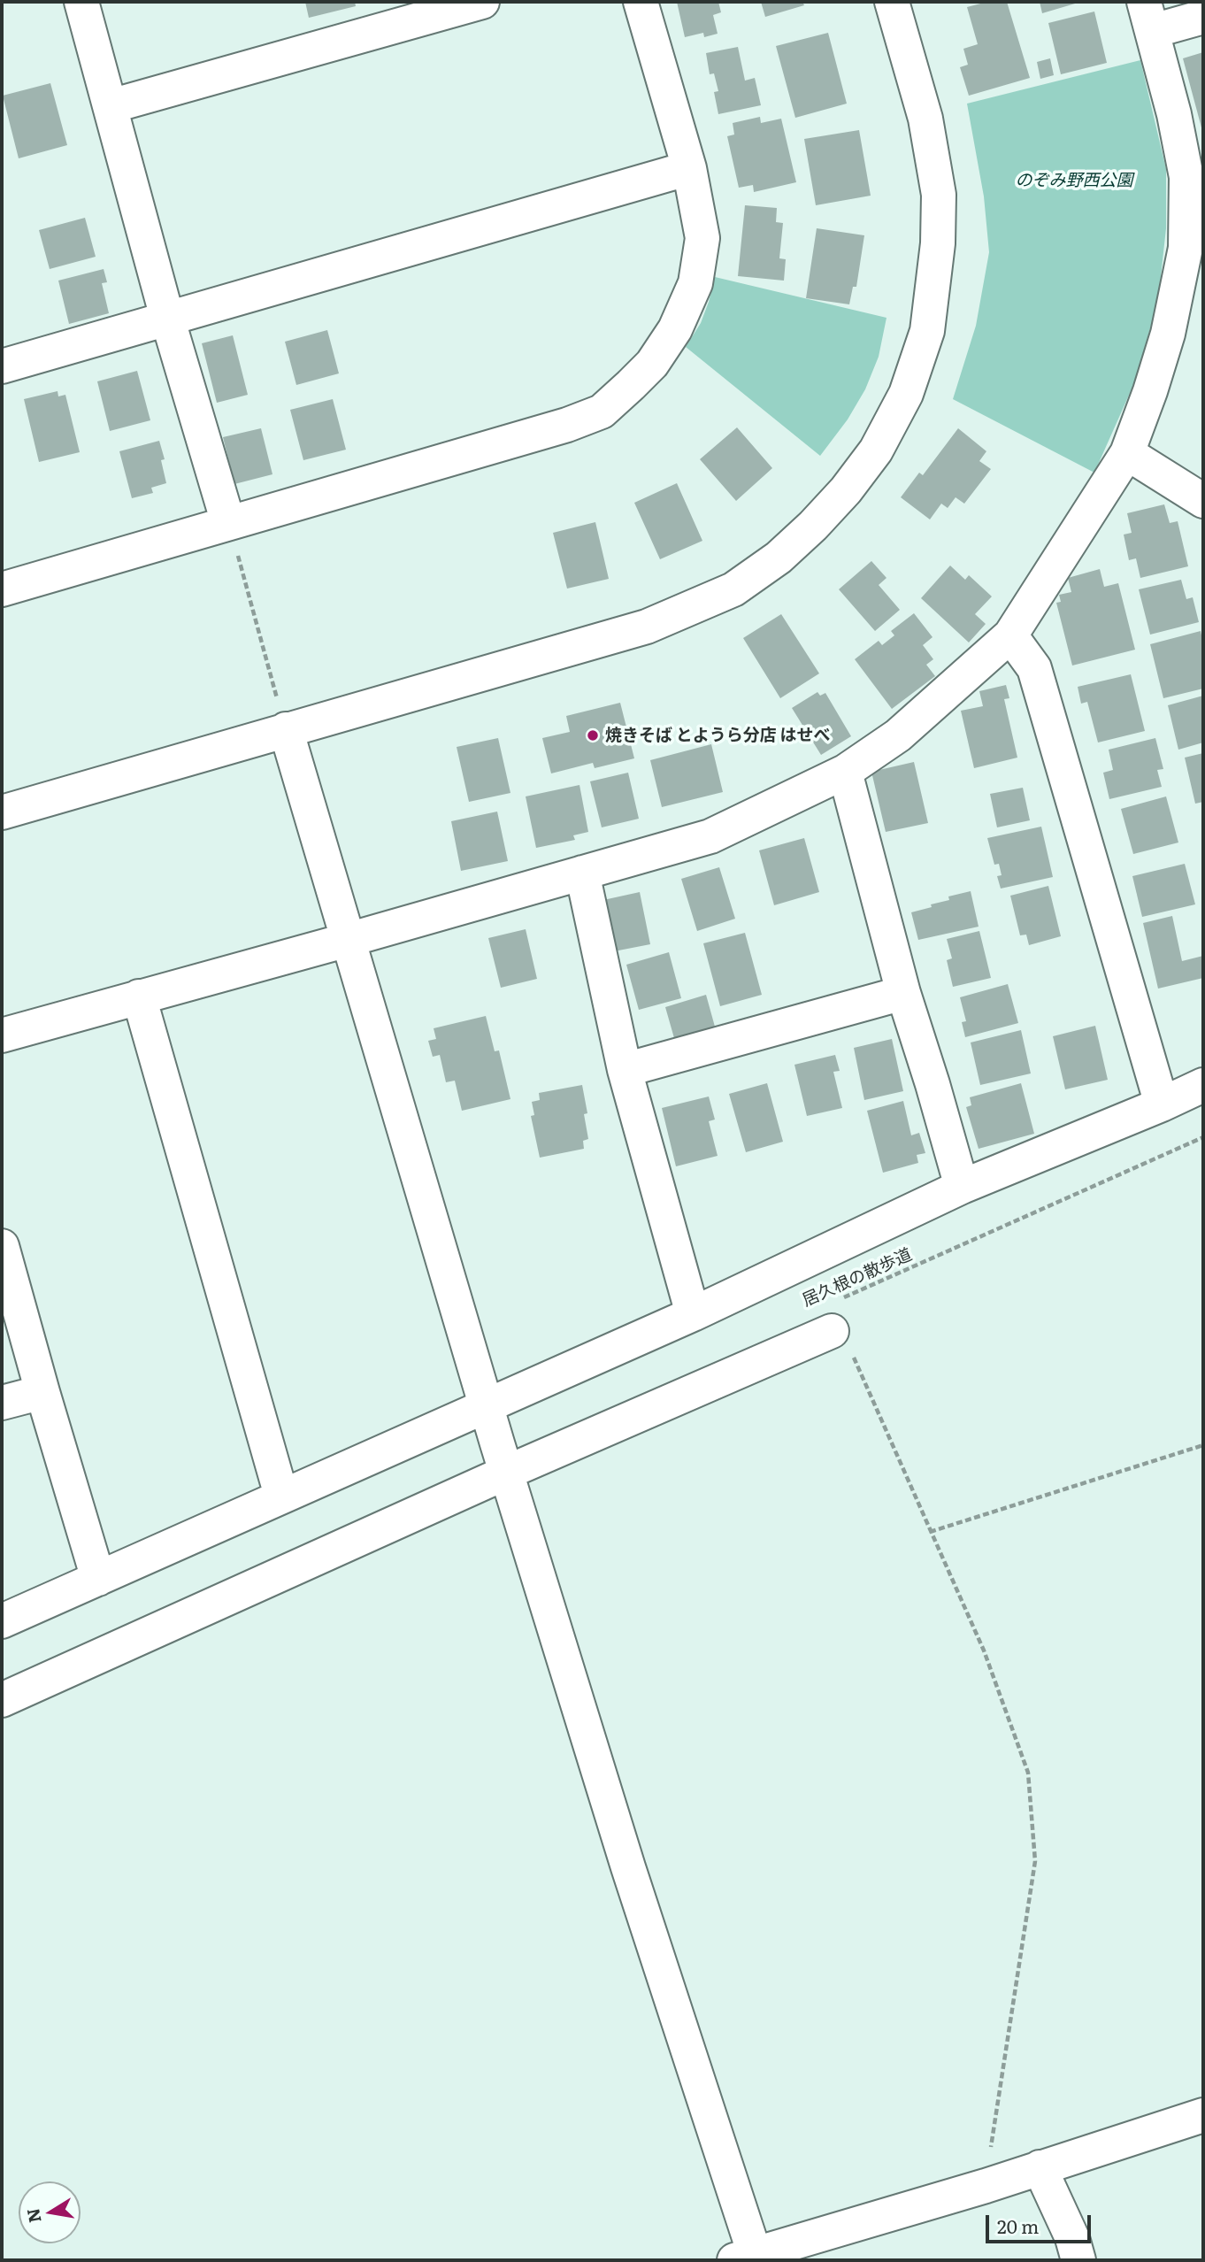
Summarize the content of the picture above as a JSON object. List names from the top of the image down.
{
  "streets": {
    "path": ["居久根の散歩道"]
  },
  "parks": ["のぞみ野西公園"],
  "places": ["焼きそば とようら分店 はせべ"],
  "scale_bar": "20 m",
  "north": "left"
}
